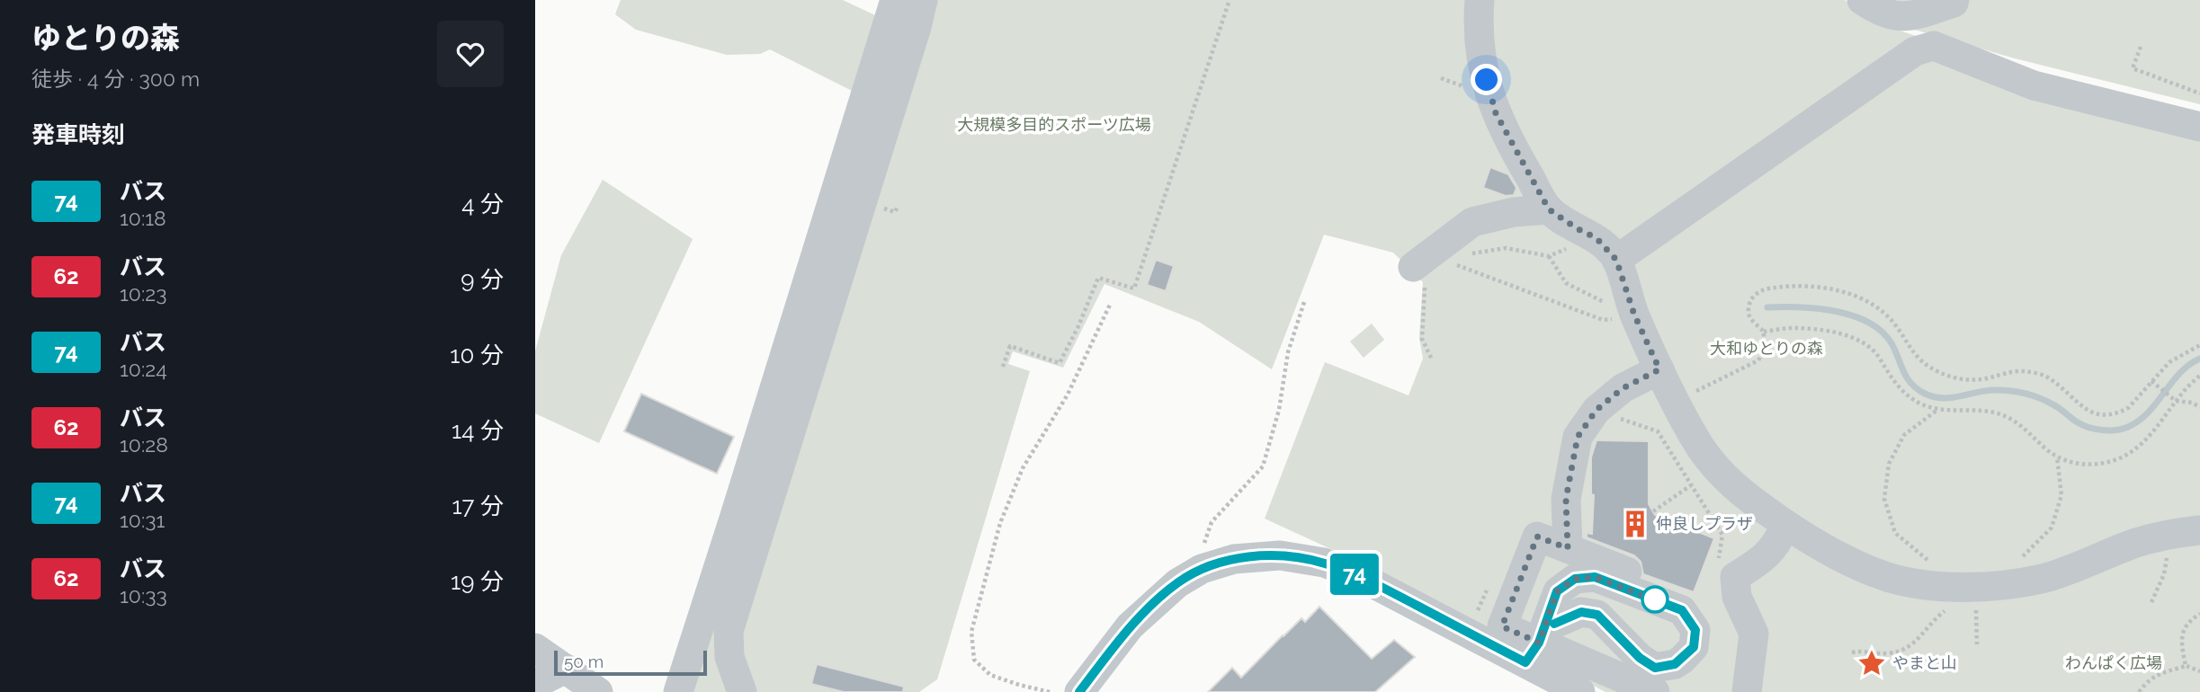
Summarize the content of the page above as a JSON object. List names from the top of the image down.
{
  "parks": ["大規模多目的スポーツ広場", "大和ゆとりの森", "わんぱく広場"],
  "places": {
    "building": ["仲良しプラザ"],
    "place": ["やまと山"]
  },
  "lines": ["bus line 74"],
  "scale_bar": "50 m",
  "page": {
    "heading": [
      ["ゆとりの森", "徒歩 · 4 分 · 300 m"],
      "発車時刻"
    ],
    "on_map": "74",
    "list": [
      {
        "mark": "74",
        "name": "バス",
        "note": "10:18",
        "value": "4 分"
      },
      {
        "mark": "62",
        "name": "バス",
        "note": "10:23",
        "value": "9 分"
      },
      {
        "mark": "74",
        "name": "バス",
        "note": "10:24",
        "value": "10 分"
      },
      {
        "mark": "62",
        "name": "バス",
        "note": "10:28",
        "value": "14 分"
      },
      {
        "mark": "74",
        "name": "バス",
        "note": "10:31",
        "value": "17 分"
      },
      {
        "mark": "62",
        "name": "バス",
        "note": "10:33",
        "value": "19 分"
      }
    ],
    "scale": "50 m"
  }
}
